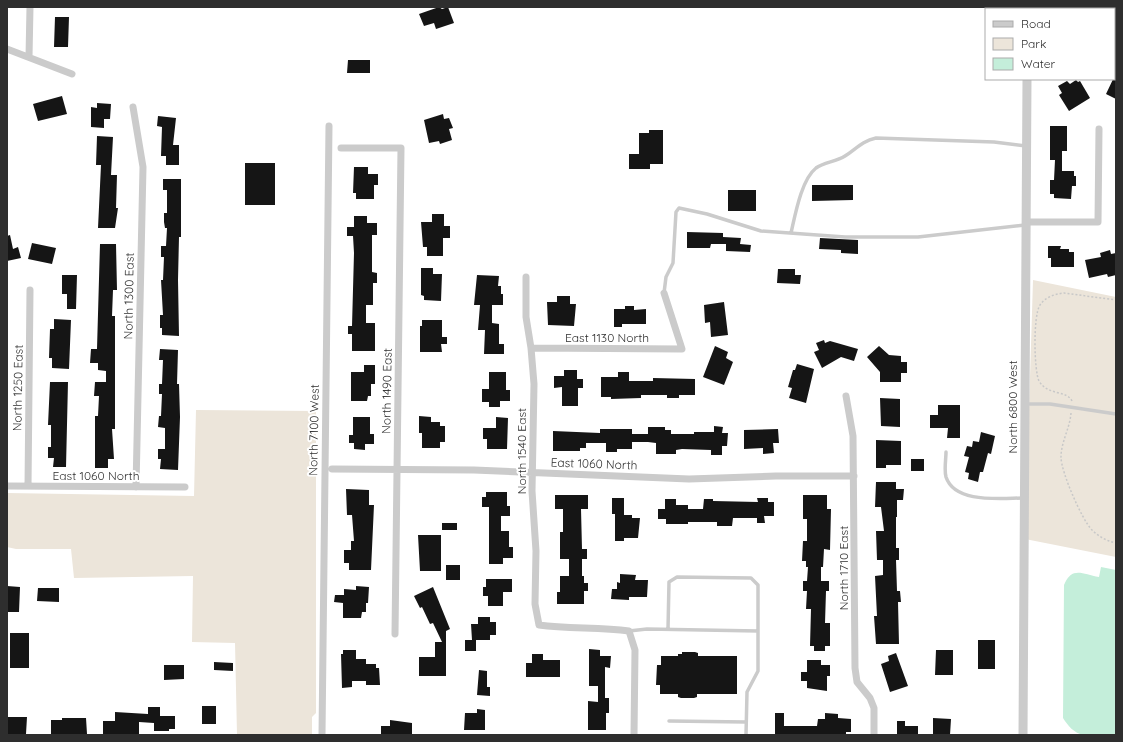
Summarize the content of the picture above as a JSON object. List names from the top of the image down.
{
  "streets": {
    "street": [
      "North 1300 East",
      "East 1130 North",
      "North 1250 East",
      "North 1490 East",
      "North 6800 West",
      "North 7100 West",
      "North 1540 East",
      "East 1060 North",
      "North 1710 East"
    ]
  },
  "crossings": [
    ["North 1300 East", "East 1060 North"],
    ["East 1130 North", "North 1540 East"],
    ["North 1250 East", "East 1060 North"],
    ["North 1490 East", "East 1060 North"],
    ["North 1540 East", "East 1060 North"],
    ["East 1060 North", "North 1710 East"]
  ],
  "legend": ["Road", "Park", "Water"]
}
